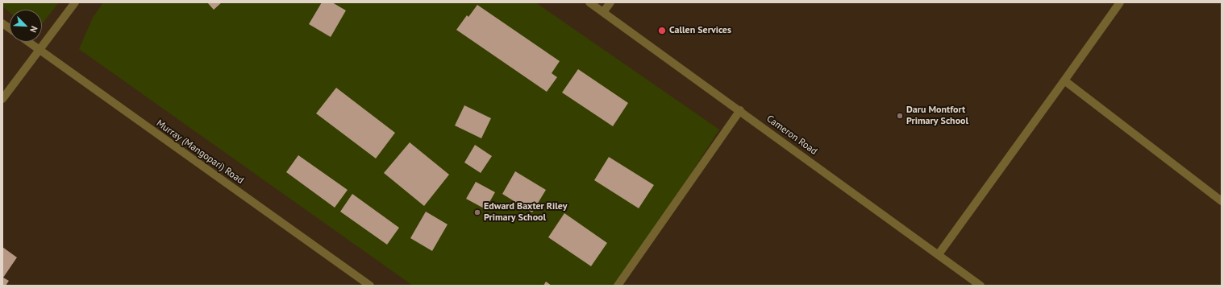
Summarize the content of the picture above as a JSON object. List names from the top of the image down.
{
  "streets": {
    "street": ["Cameron Road", "Murray (Mangopari) Road"]
  },
  "places": ["Callen Services", "Daru Montfort Primary School", "Edward Baxter Riley Primary School"],
  "north": "bottom right"
}
